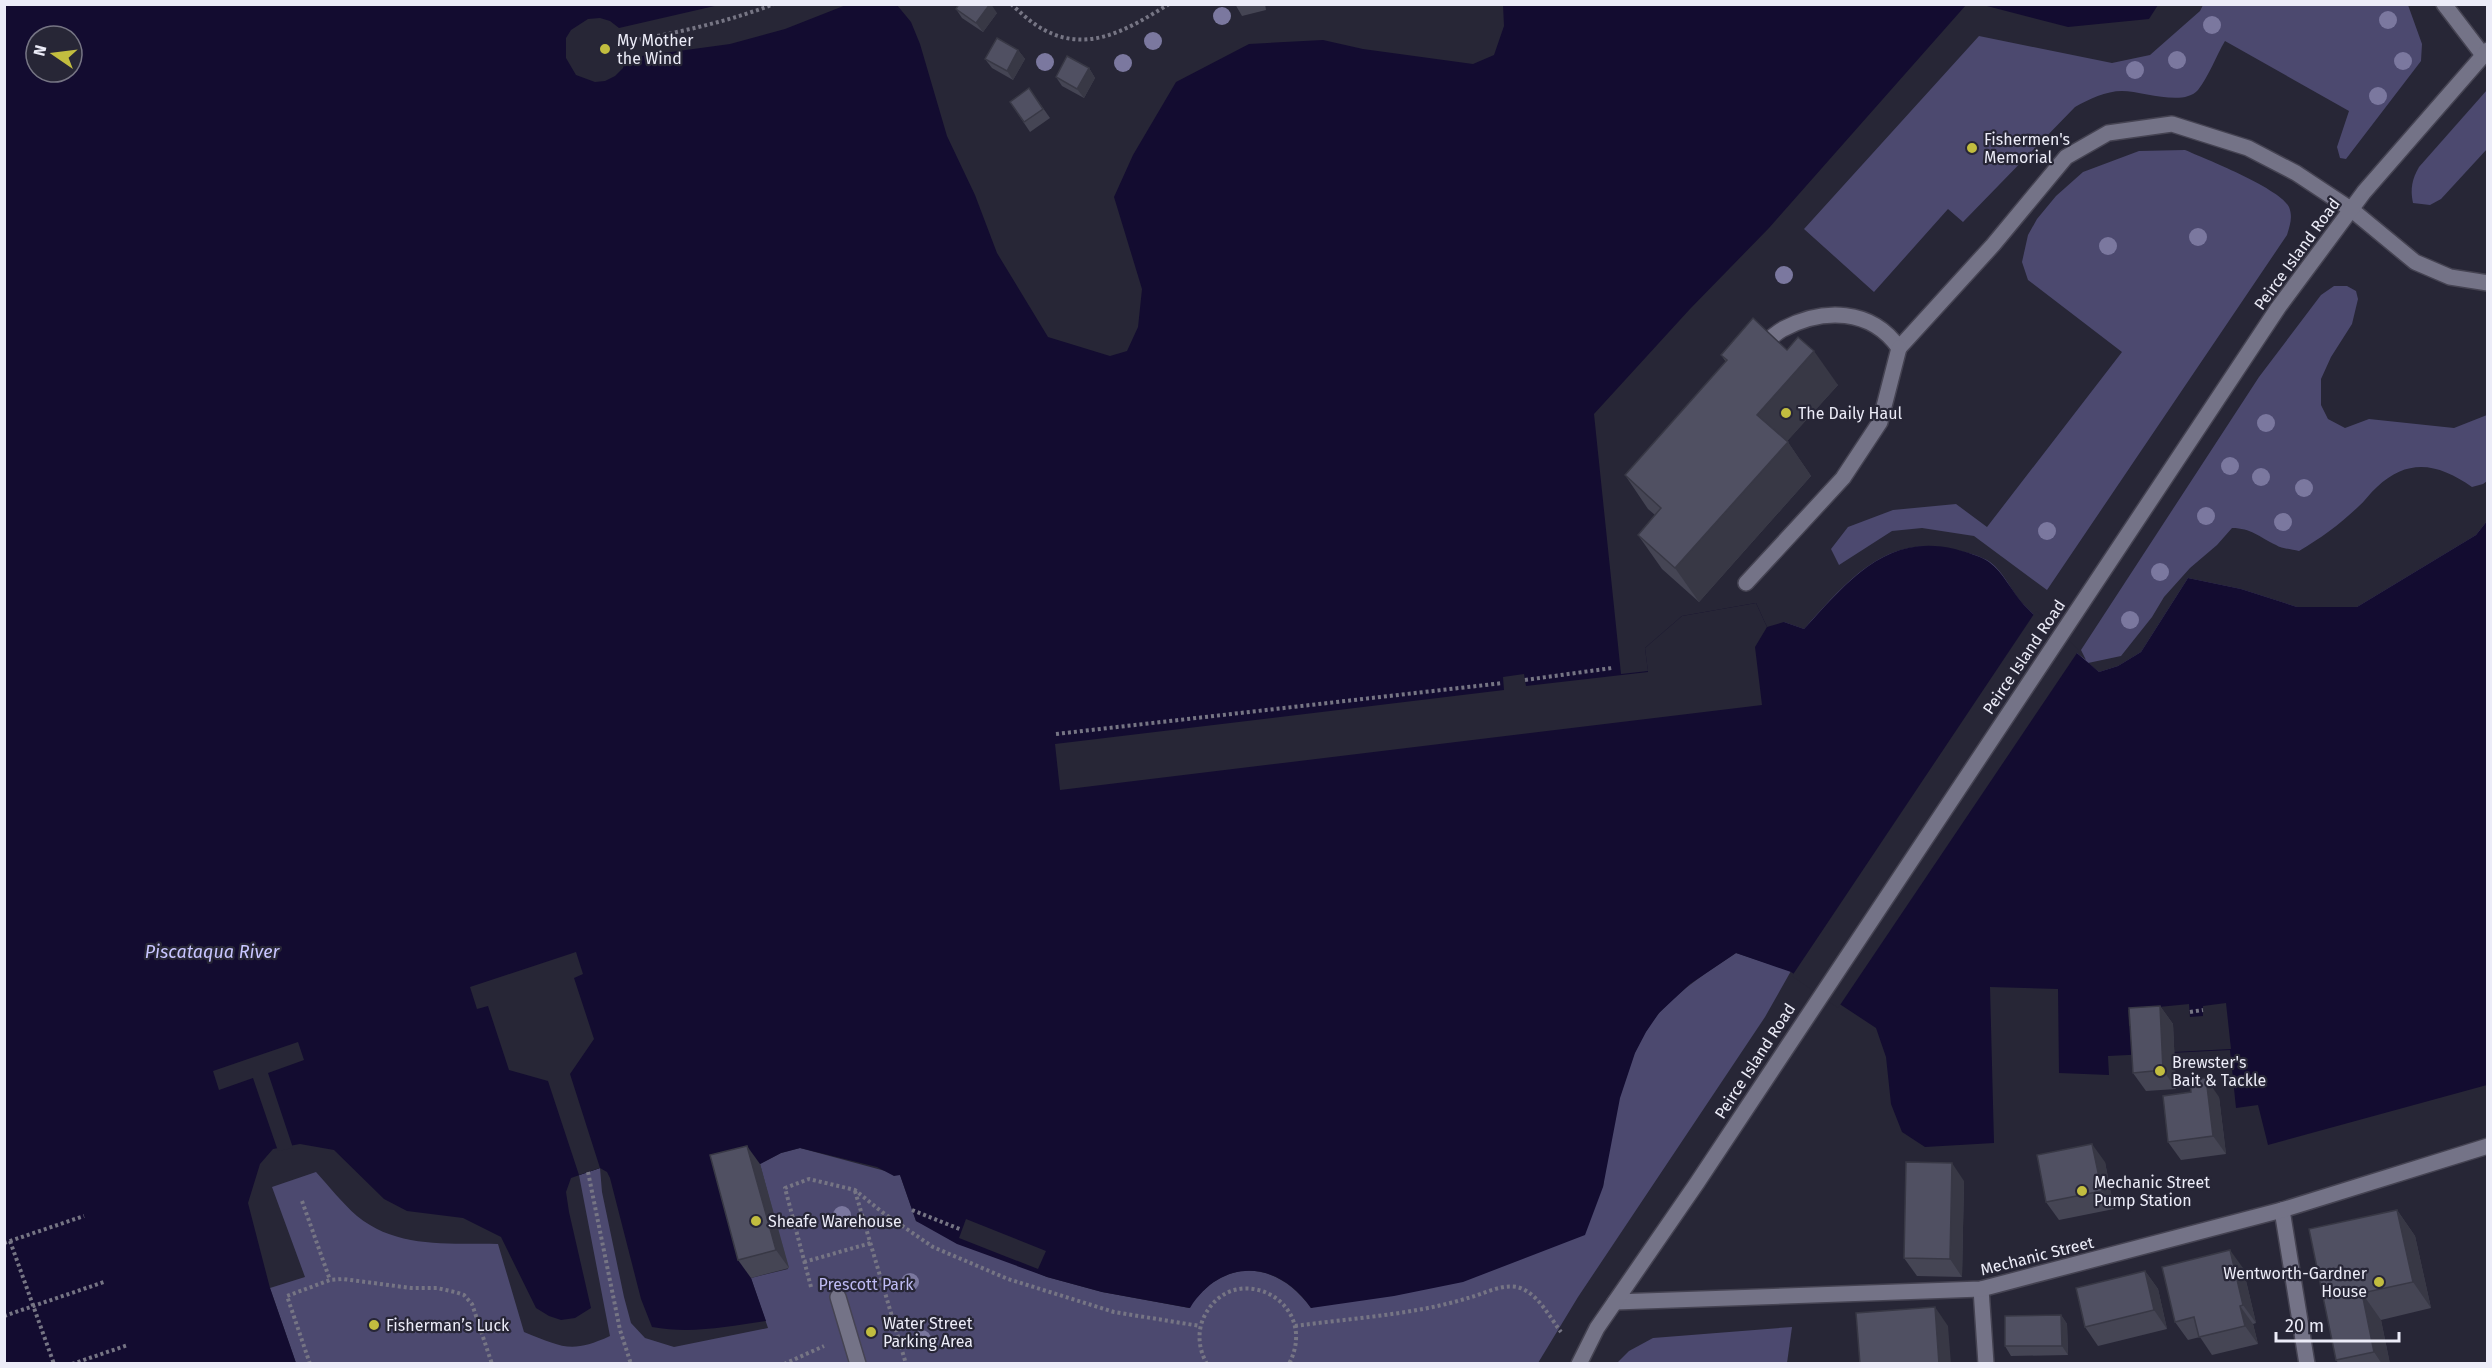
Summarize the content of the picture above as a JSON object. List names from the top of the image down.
{
  "streets": {
    "street": ["Peirce Island Road", "Mechanic Street"]
  },
  "crossings": [
    ["Peirce Island Road", "Mechanic Street"]
  ],
  "water": ["Piscataqua River"],
  "parks": ["Prescott Park"],
  "places": [
    "My Mother the Wind",
    "Fishermen's Memorial",
    "The Daily Haul",
    "Brewster's Bait & Tackle",
    "Mechanic Street Pump Station",
    "Sheafe Warehouse",
    "Wentworth-Gardner House",
    "Fisherman’s Luck",
    "Water Street Parking Area"
  ],
  "scale_bar": "20 m",
  "north": "left"
}
